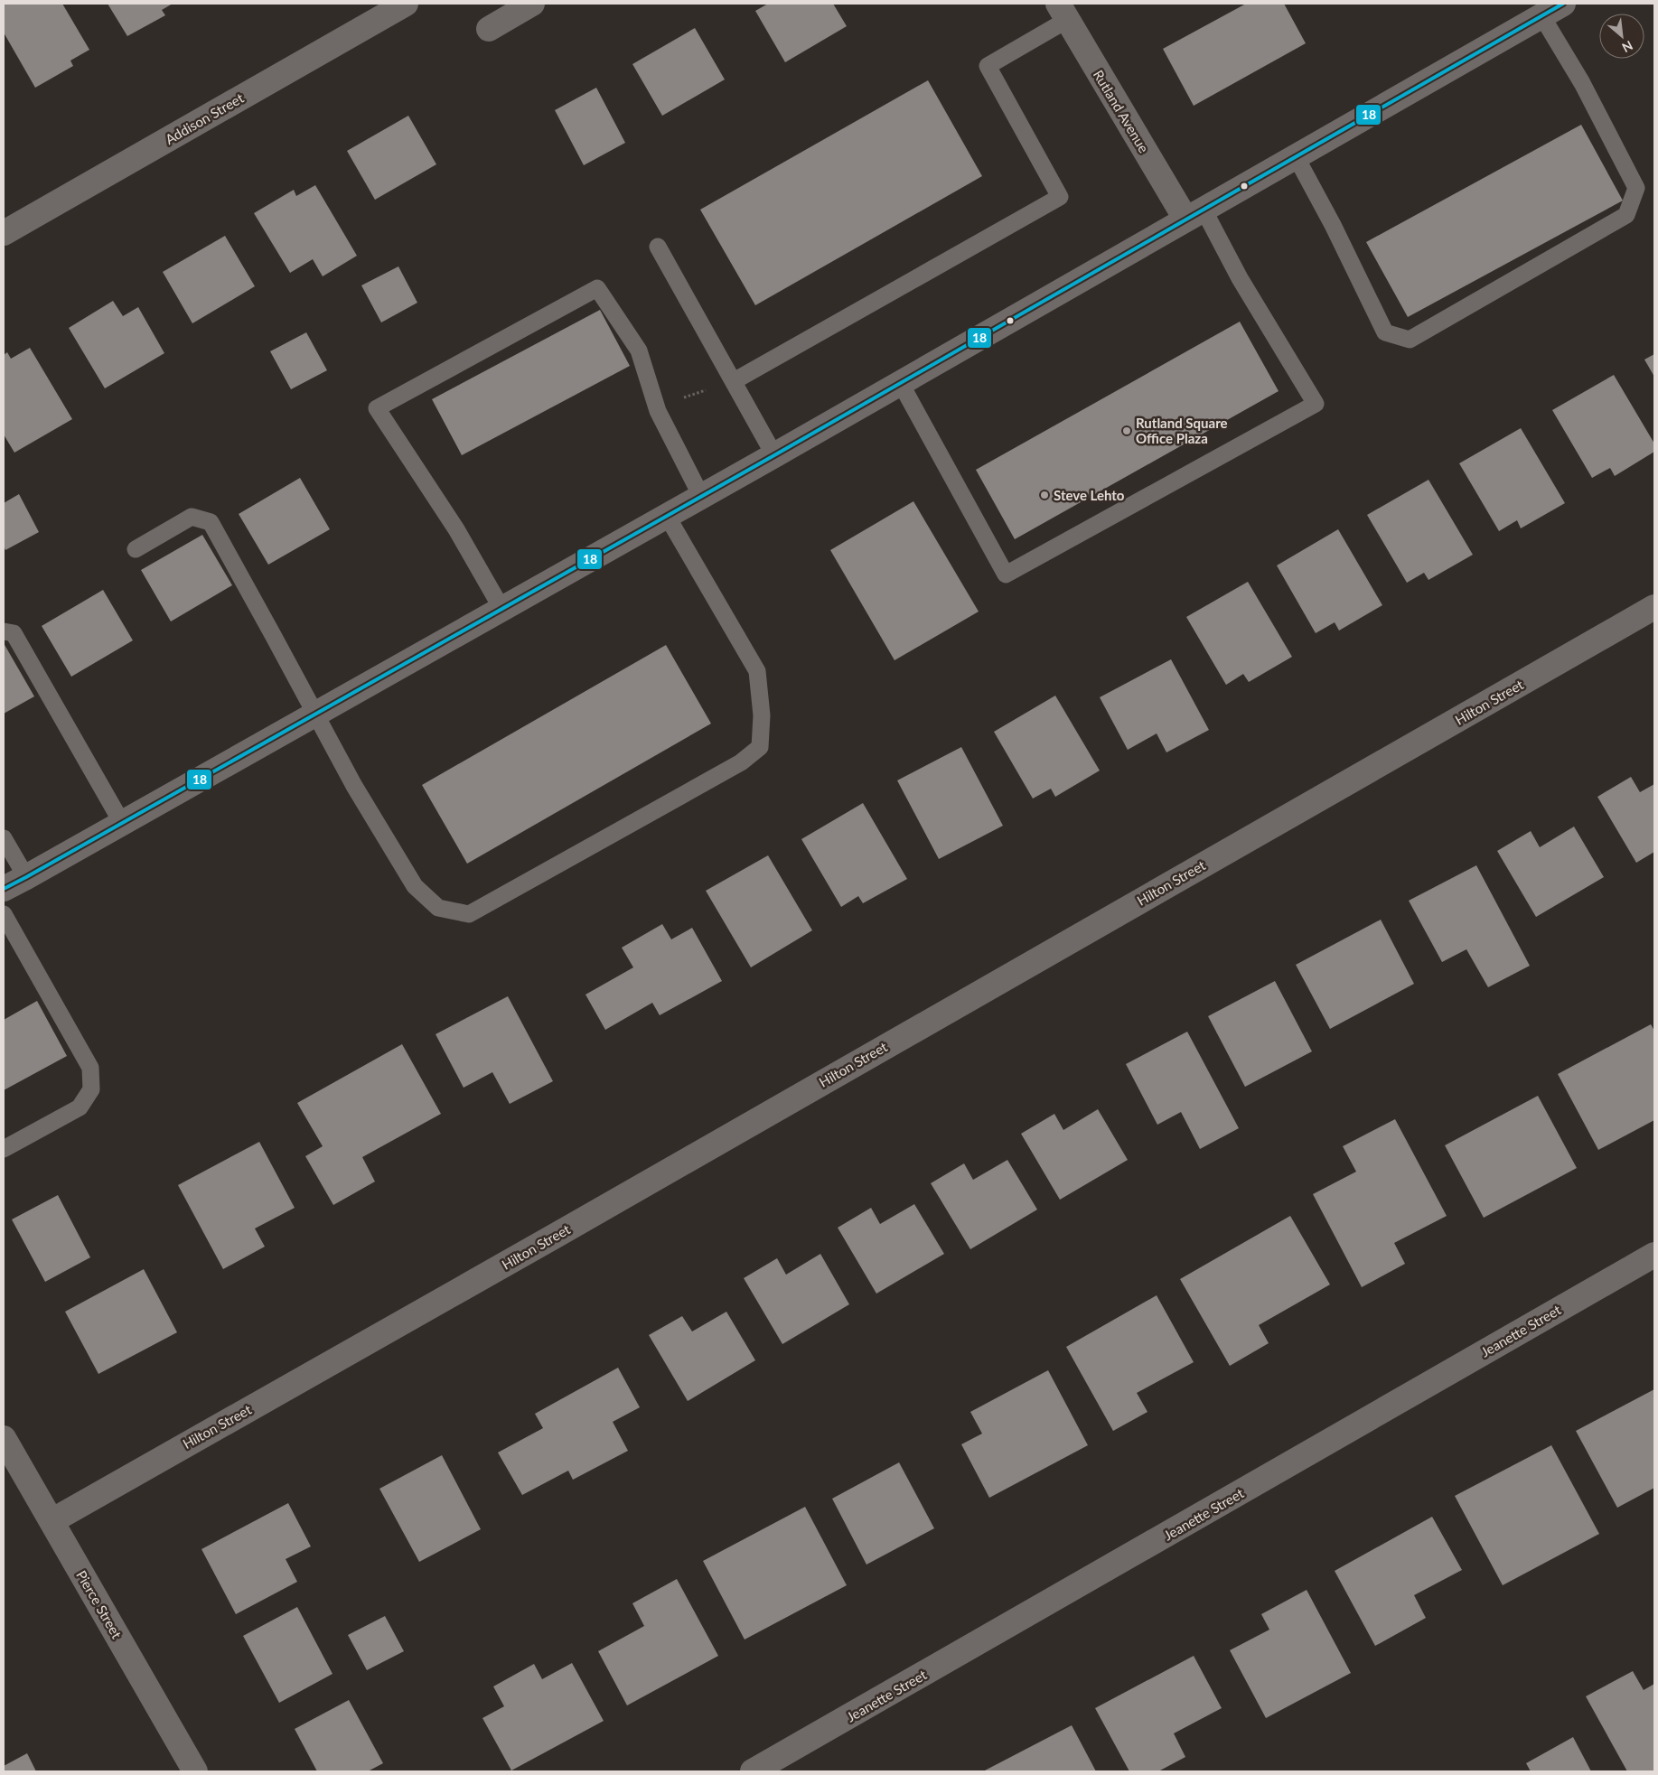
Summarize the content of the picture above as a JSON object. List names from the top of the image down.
{
  "streets": {
    "street": [
      "Rutland Avenue",
      "Addison Street",
      "Hilton Street",
      "Jeanette Street",
      "Pierce Street"
    ]
  },
  "crossings": [
    ["Hilton Street", "Pierce Street"]
  ],
  "places": ["Rutland Square Office Plaza", "Steve Lehto"],
  "lines": ["transit line 18"],
  "north": "bottom right"
}
